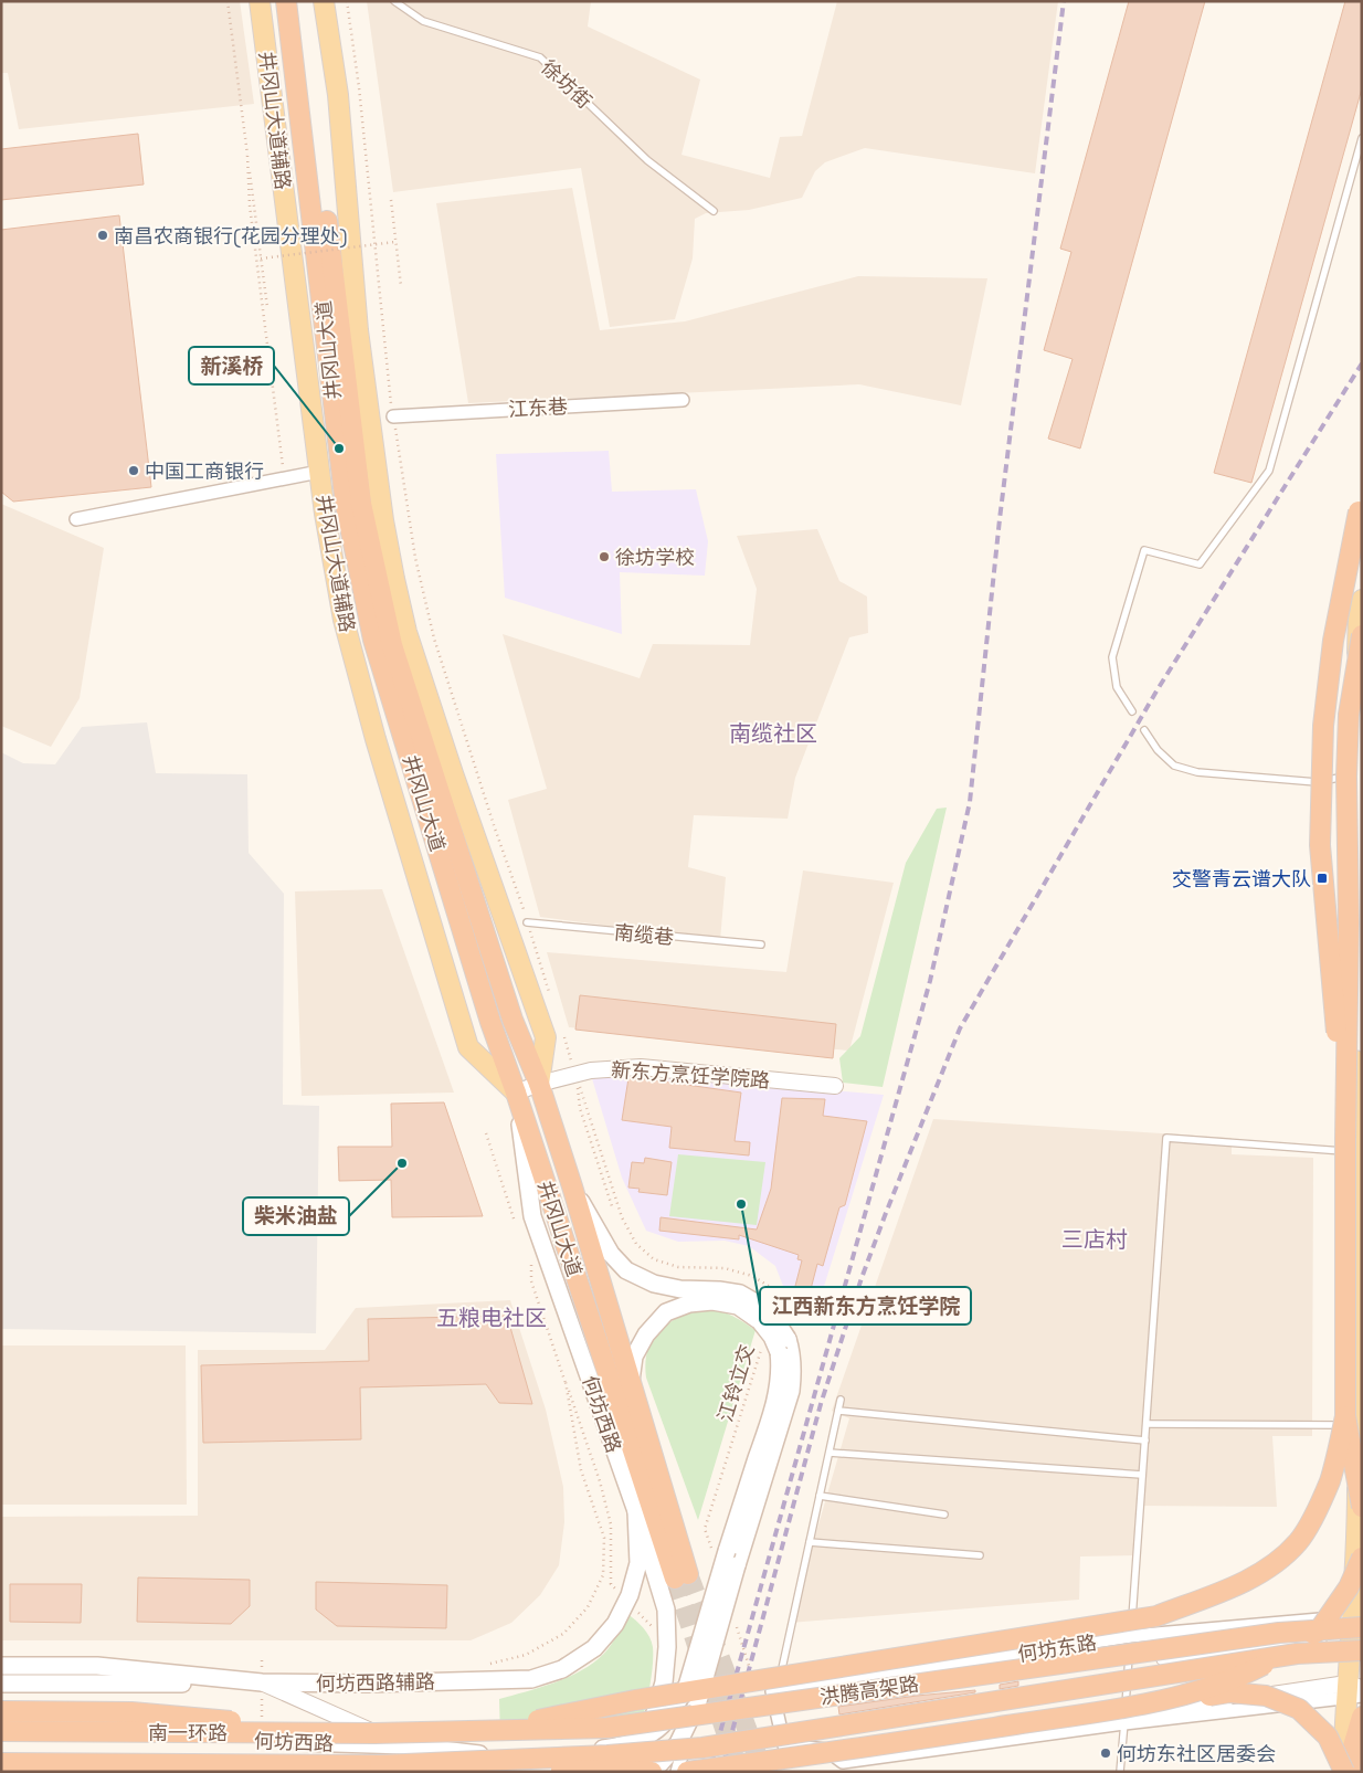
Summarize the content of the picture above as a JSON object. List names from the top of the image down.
{
  "streets": {
    "highway": ["井冈山大道", "洪腾高架路", "南一环路"],
    "main road": ["井冈山大道辅路", "何坊西路", "何坊西路辅路"],
    "street": ["江东巷", "新东方烹饪学院路", "何坊东路"],
    "lane": ["徐坊街", "南缆巷"],
    "path": ["江铃立交"]
  },
  "crossings": [
    ["井冈山大道辅路", "井冈山大道"],
    ["井冈山大道辅路", "新东方烹饪学院路"],
    ["井冈山大道辅路", "何坊西路"],
    ["井冈山大道", "新东方烹饪学院路"],
    ["井冈山大道", "何坊西路"],
    ["新东方烹饪学院路", "何坊西路"],
    ["江铃立交", "何坊西路"],
    ["何坊西路", "何坊西路辅路"],
    ["何坊东路", "洪腾高架路"],
    ["洪腾高架路", "南一环路"]
  ],
  "districts": ["南缆社区", "三店村", "五粮电社区"],
  "places": {
    "other": [
      "南昌农商银行(花园分理处)",
      "新溪桥",
      "中国工商银行",
      "徐坊学校",
      "柴米油盐",
      "江西新东方烹饪学院",
      "何坊东社区居委会"
    ],
    "transit": ["交警青云谱大队"]
  }
}
